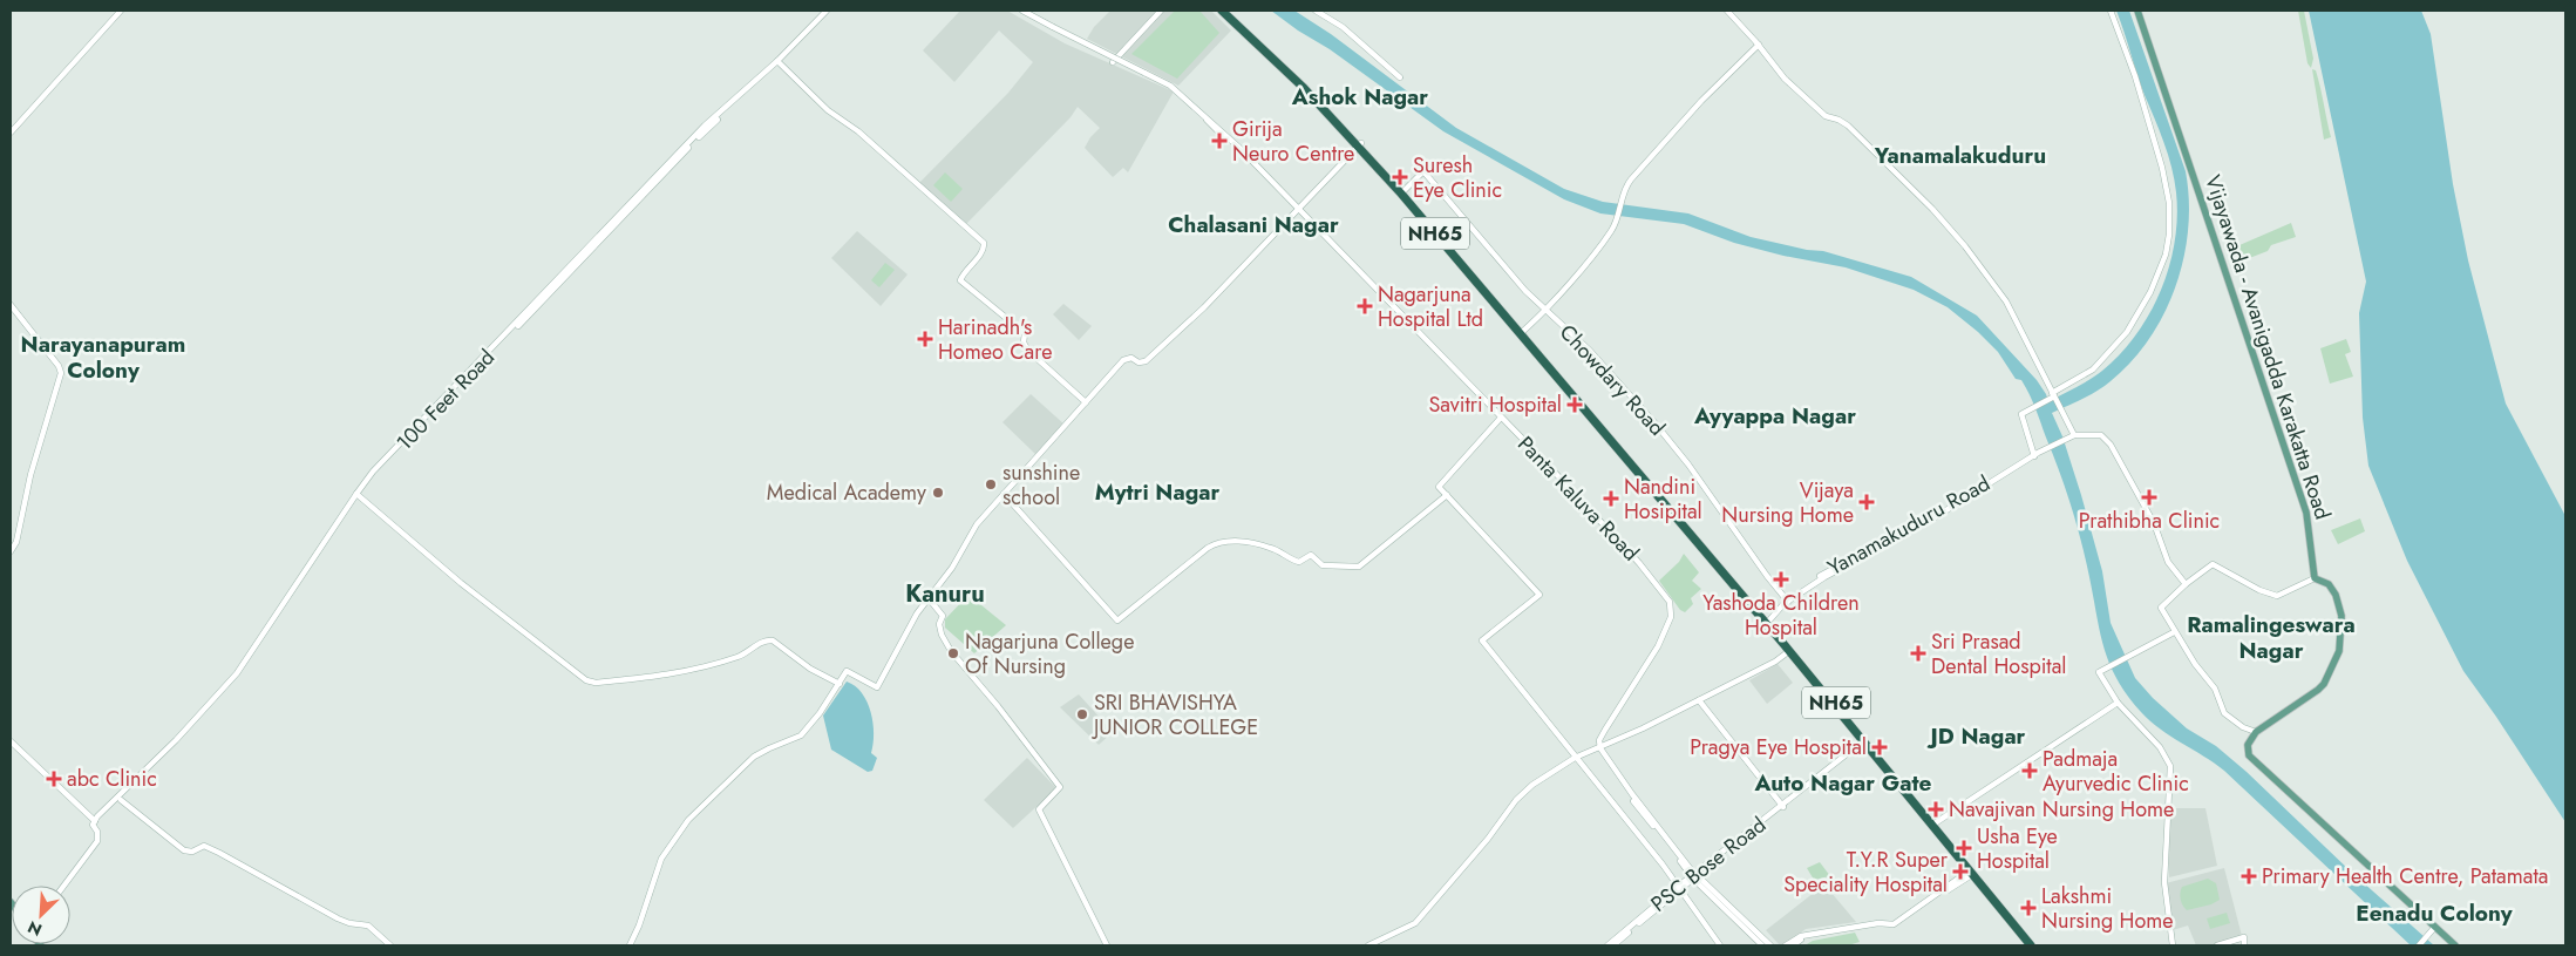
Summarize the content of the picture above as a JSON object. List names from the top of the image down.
{
  "streets": {
    "highway": ["NH65"],
    "main road": ["Vijayawada - Avanigadda Karakatta Road"],
    "street": [
      "Chowdary Road",
      "100 Feet Road",
      "Panta Kaluva Road",
      "Yanamakuduru Road",
      "PSC Bose Road"
    ]
  },
  "crossings": [
    ["NH65", "Chowdary Road"],
    ["NH65", "Yanamakuduru Road"],
    ["NH65", "PSC Bose Road"],
    ["Chowdary Road", "Yanamakuduru Road"]
  ],
  "districts": [
    "Ashok Nagar",
    "Yanamalakuduru",
    "Chalasani Nagar",
    "Narayanapuram Colony",
    "Ayyappa Nagar",
    "Mytri Nagar",
    "Kanuru",
    "Ramalingeswara Nagar",
    "JD Nagar",
    "Auto Nagar Gate",
    "Eenadu Colony"
  ],
  "places": {
    "health": [
      "Girija Neuro Centre",
      "Suresh Eye Clinic",
      "Nagarjuna Hospital Ltd",
      "Harinadh's Homeo Care",
      "Savitri Hospital",
      "Prathibha Clinic",
      "Nandini Hosipital",
      "Vijaya Nursing Home",
      "Yashoda Children Hospital",
      "Sri Prasad Dental Hospital",
      "Pragya Eye Hospital",
      "Padmaja Ayurvedic Clinic",
      "abc Clinic",
      "Navajivan Nursing Home",
      "Usha Eye Hospital",
      "T.Y.R Super Speciality Hospital",
      "Primary Health Centre, Patamata",
      "Lakshmi Nursing Home"
    ],
    "other": [
      "sunshine school",
      "Medical Academy",
      "Nagarjuna College Of Nursing",
      "SRI BHAVISHYA JUNIOR COLLEGE"
    ]
  },
  "north": "bottom left"
}
